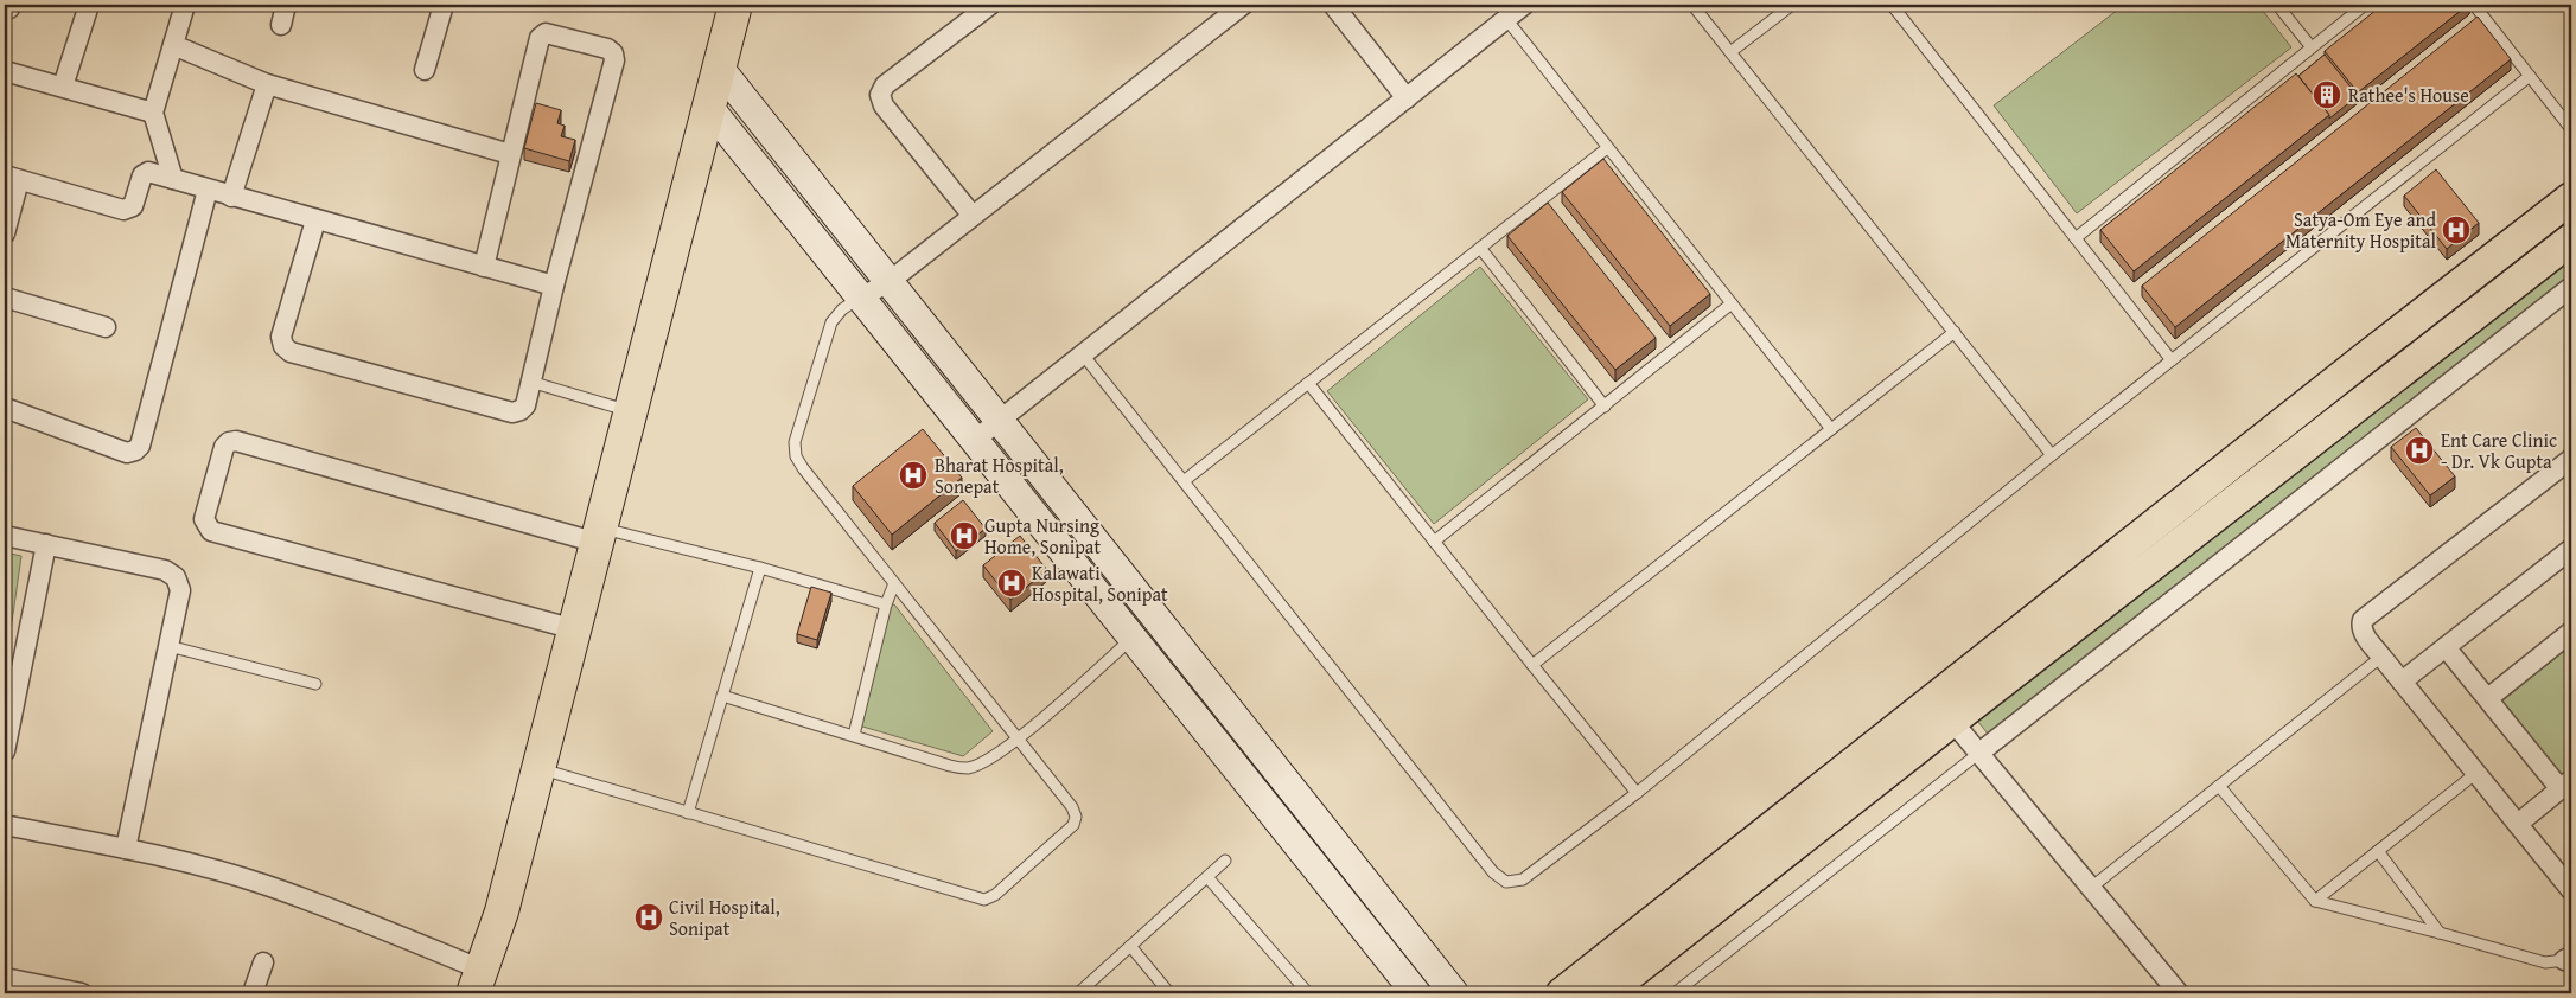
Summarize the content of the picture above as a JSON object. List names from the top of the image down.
{
  "places": {
    "building": ["Rathee's House"],
    "hospital": [
      "Satya-Om Eye and Maternity Hospital",
      "Ent Care Clinic - Dr. Vk Gupta",
      "Bharat Hospital, Sonepat",
      "Gupta Nursing Home, Sonipat",
      "Kalawati Hospital, Sonipat",
      "Civil Hospital, Sonipat"
    ]
  }
}
